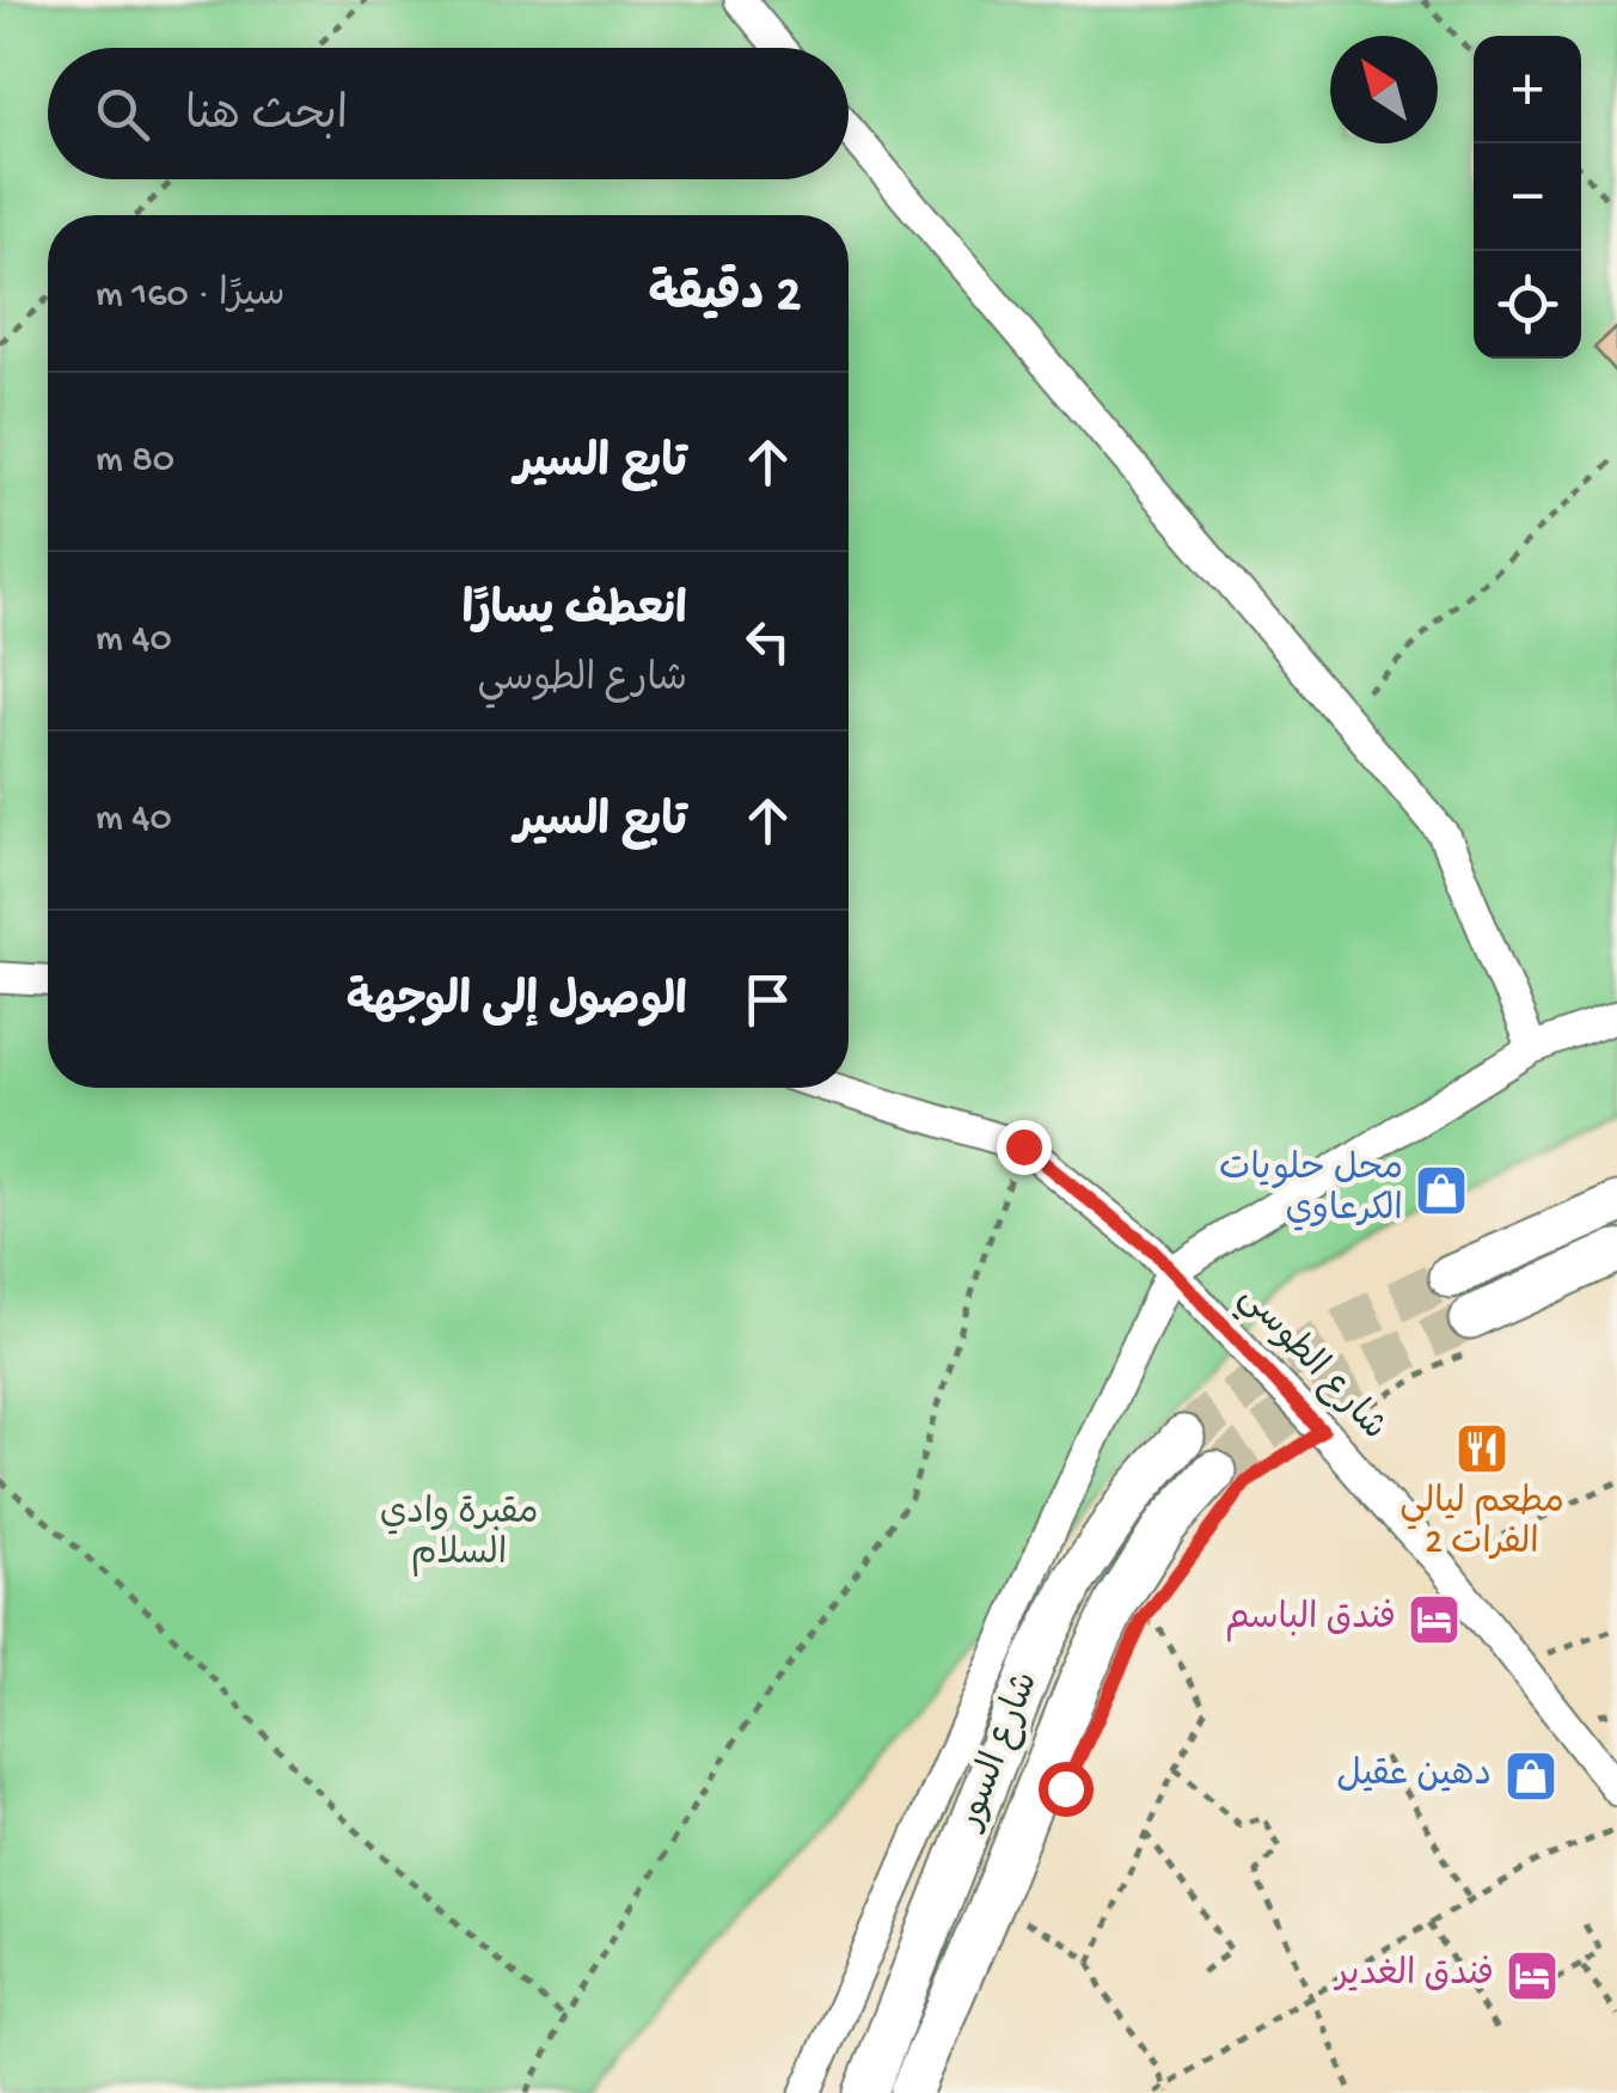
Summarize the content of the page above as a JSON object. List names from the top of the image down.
{
  "streets": {
    "main road": ["شارع السور"],
    "street": ["شارع الطوسي"]
  },
  "parks": ["مقبرة وادي السلام"],
  "places": {
    "shop": ["محل حلويات الكرعاوي", "دهين عقيل"],
    "restaurant": ["مطعم ليالي الفرات 2"],
    "hotel": ["فندق الباسم", "فندق الغدير"]
  },
  "north": "top left",
  "page": {
    "map_buttons": ["+", "−"],
    "search": "ابحث هنا",
    "heading": ["2 دقيقة", "سيرًا · 160 m"],
    "list": [
      ["تابع السير", "80 m"],
      ["انعطف يسارًا", "شارع الطوسي", "40 m"],
      ["تابع السير", "40 m"],
      "الوصول إلى الوجهة"
    ]
  }
}
